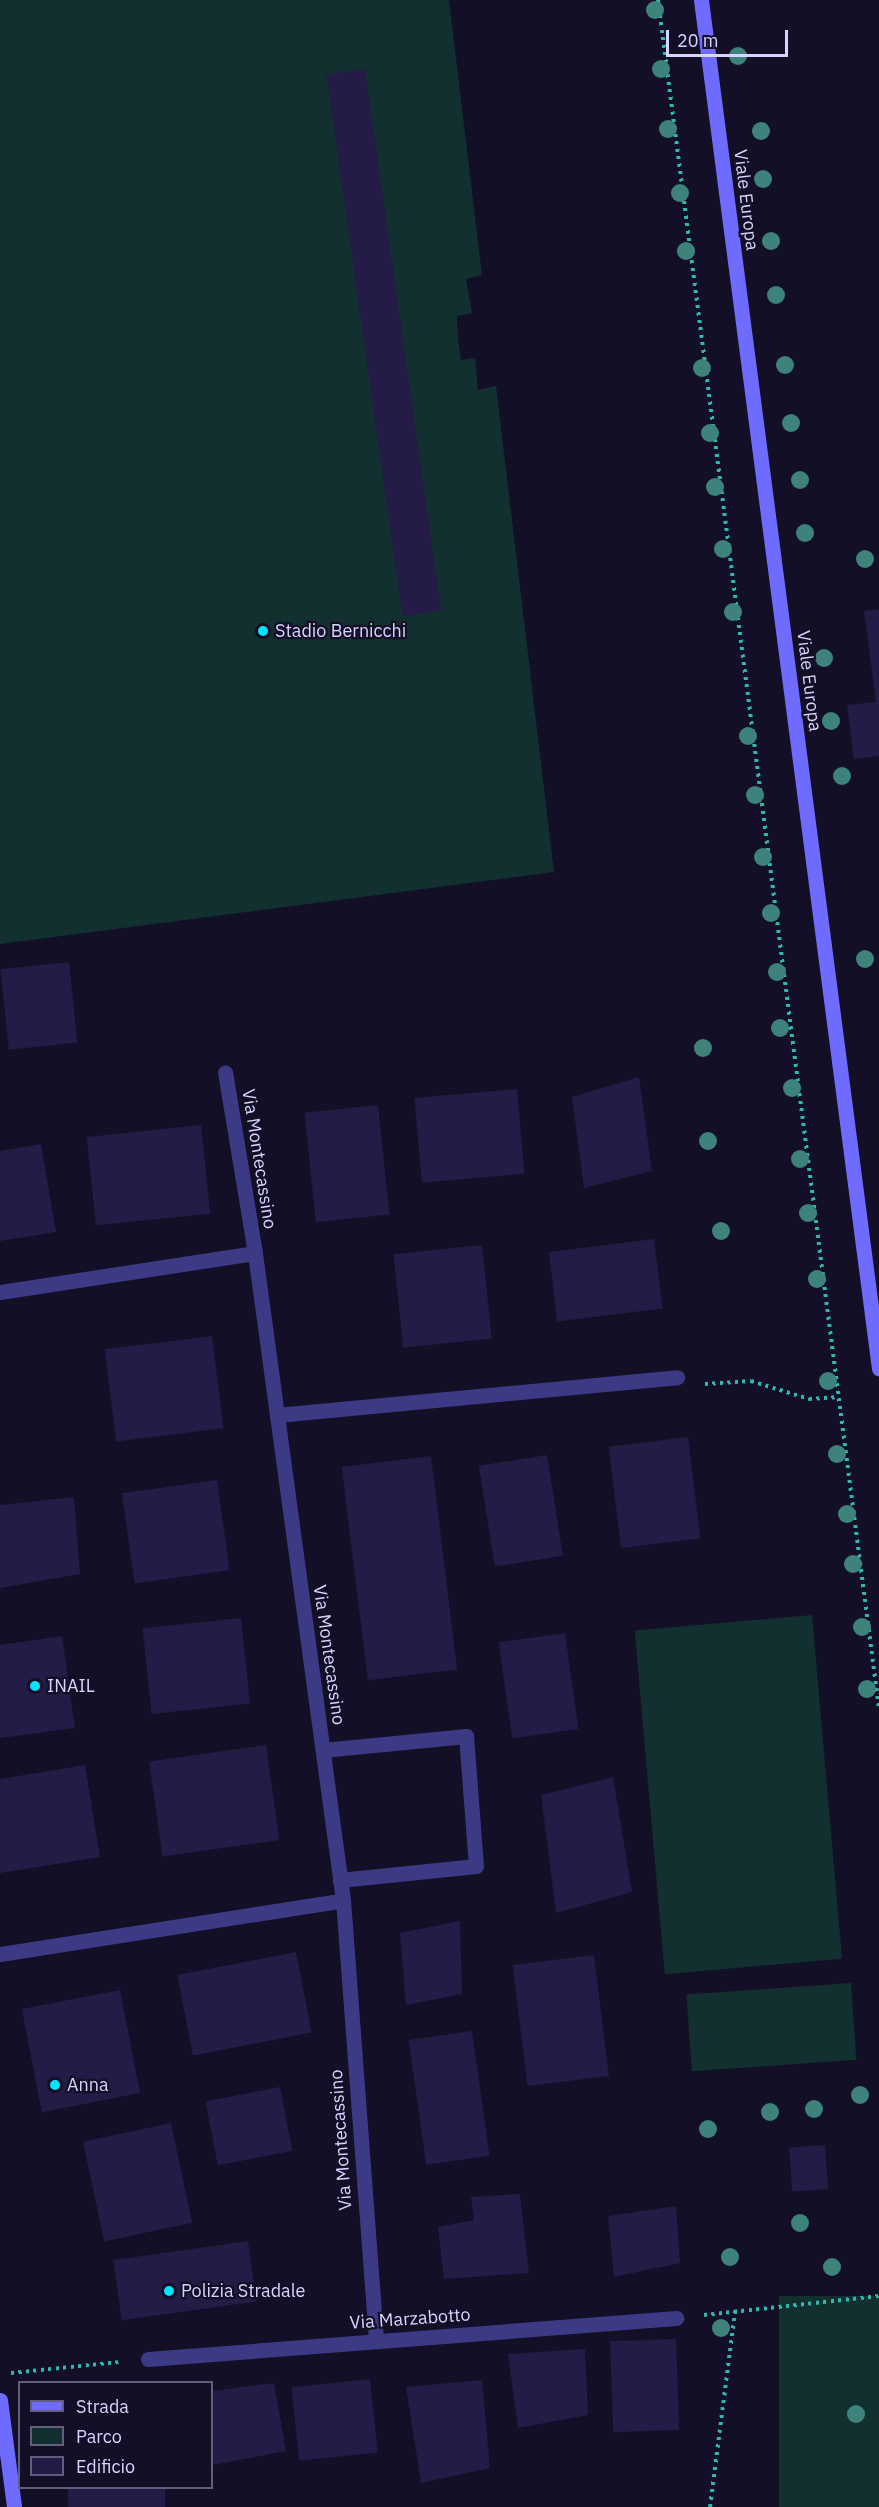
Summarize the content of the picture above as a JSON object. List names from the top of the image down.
{
  "streets": {
    "main road": ["Viale Europa"],
    "street": ["Via Montecassino", "Via Marzabotto"]
  },
  "crossings": [
    ["Via Montecassino", "Via Marzabotto"]
  ],
  "places": [
    "Stadio Bernicchi",
    "INAIL",
    "Anna",
    "Polizia Stradale"
  ],
  "legend": ["Strada", "Parco", "Edificio"],
  "scale_bar": "20 m"
}
